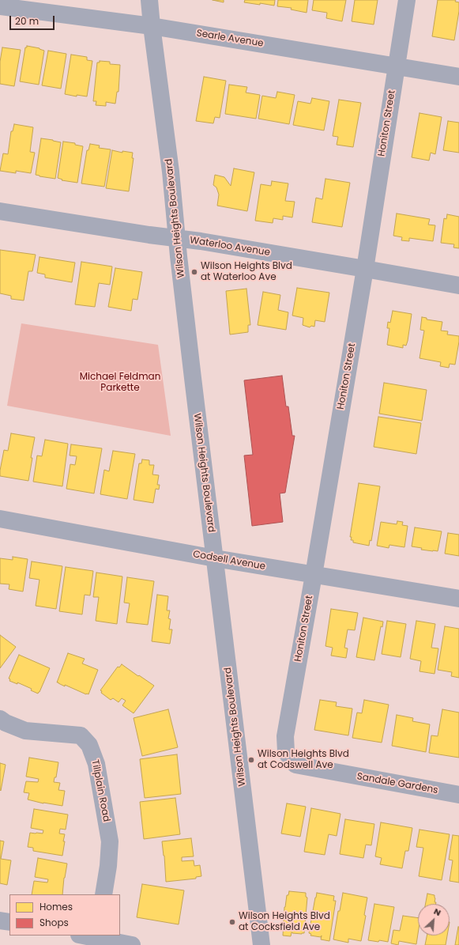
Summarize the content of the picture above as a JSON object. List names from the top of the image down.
{
  "streets": {
    "street": [
      "Searle Avenue",
      "Honiton Street",
      "Wilson Heights Boulevard",
      "Waterloo Avenue",
      "Codsell Avenue",
      "Sandale Gardens",
      "Tillplain Road"
    ]
  },
  "crossings": [
    ["Searle Avenue", "Honiton Street"],
    ["Searle Avenue", "Wilson Heights Boulevard"],
    ["Honiton Street", "Waterloo Avenue"],
    ["Honiton Street", "Codsell Avenue"],
    ["Honiton Street", "Sandale Gardens"],
    ["Wilson Heights Boulevard", "Waterloo Avenue"],
    ["Wilson Heights Boulevard", "Codsell Avenue"]
  ],
  "parks": ["Michael Feldman Parkette"],
  "places": ["Wilson Heights Blvd at Waterloo Ave", "Wilson Heights Blvd at Codswell Ave", "Wilson Heights Blvd at Cocksfield Ave"],
  "legend": ["Homes", "Shops"],
  "scale_bar": "20 m",
  "north": "top right"
}
